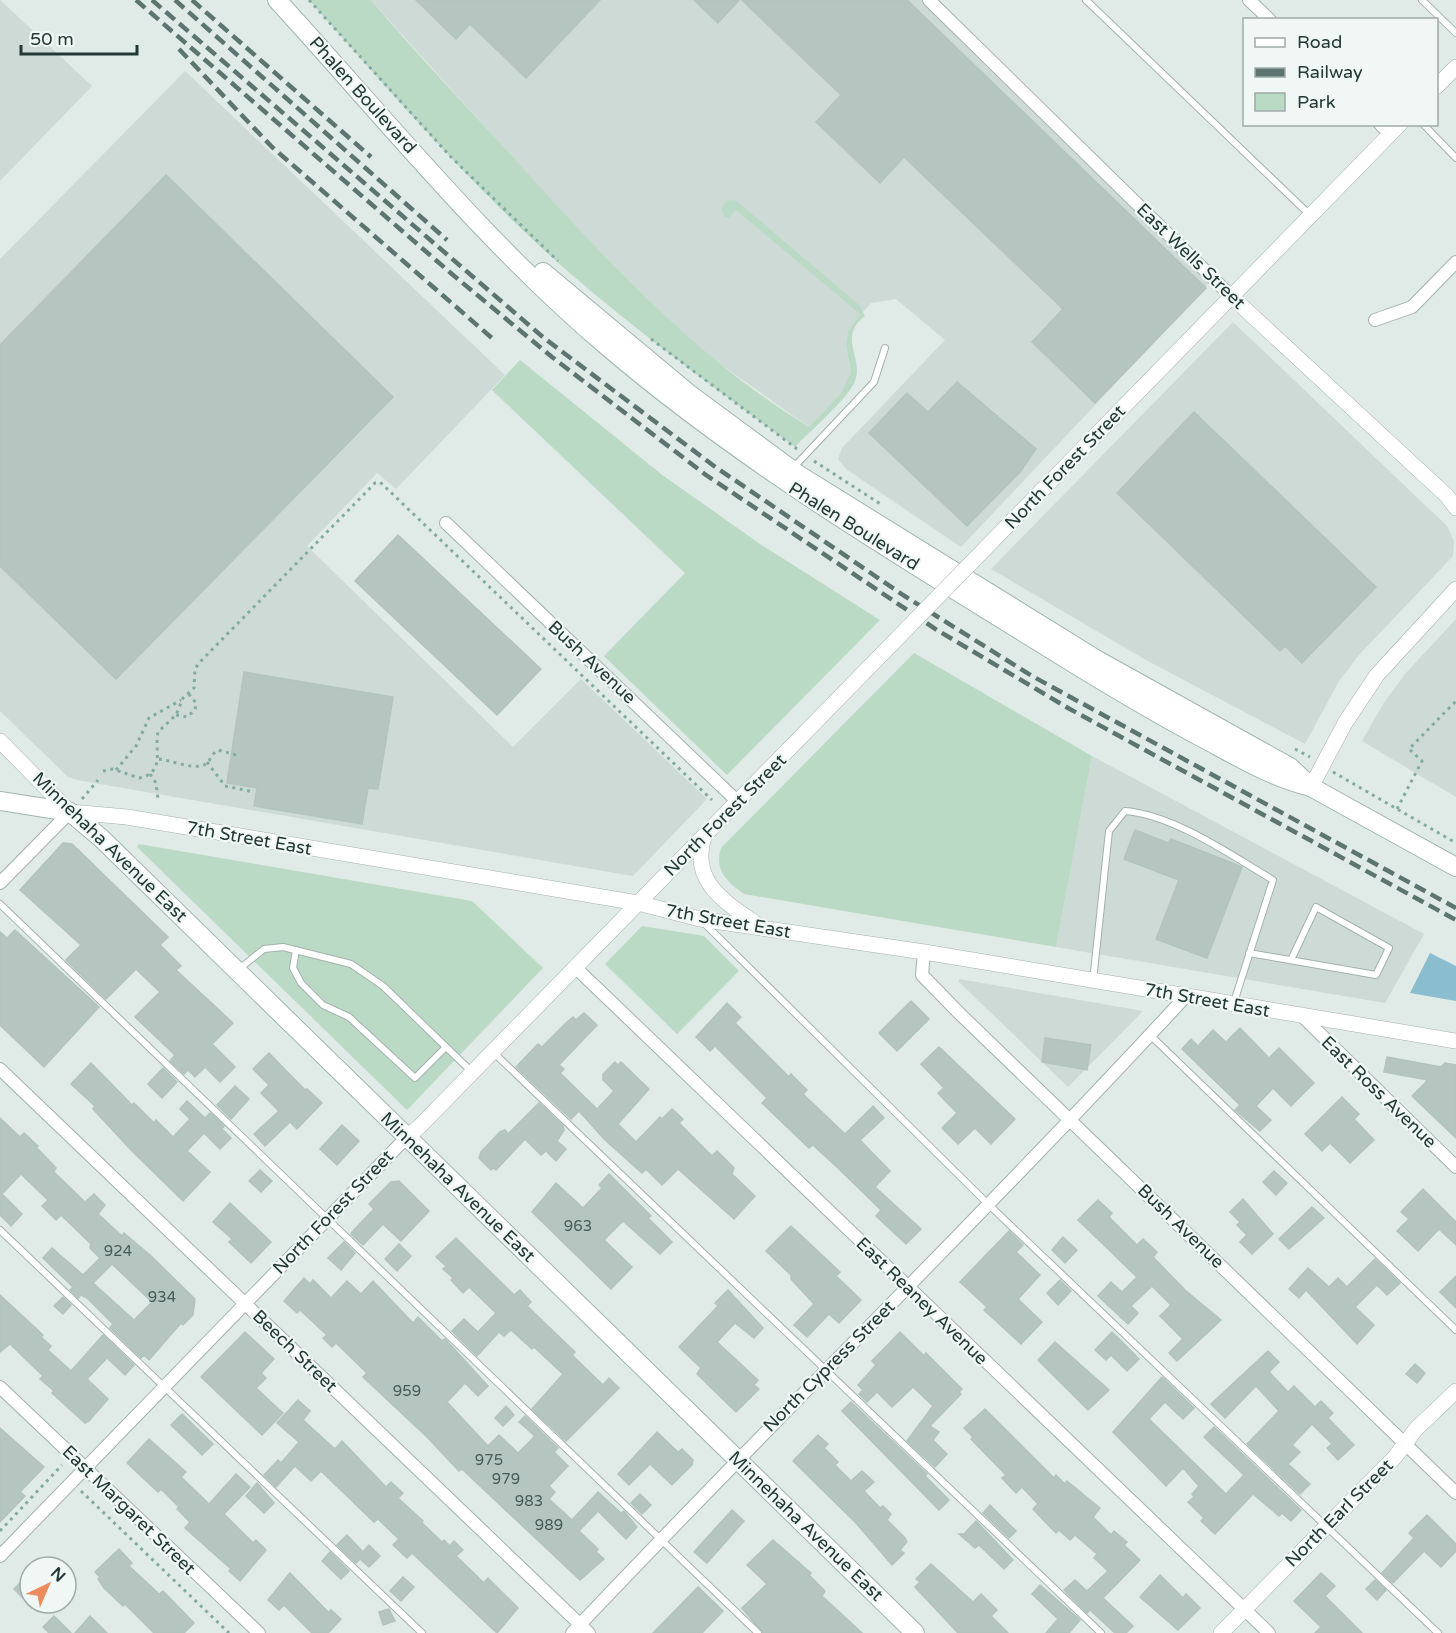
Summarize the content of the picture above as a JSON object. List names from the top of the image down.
{
  "streets": {
    "main road": ["Phalen Boulevard", "7th Street East", "Minnehaha Avenue East"],
    "street": [
      "East Wells Street",
      "North Forest Street",
      "Bush Avenue",
      "East Ross Avenue",
      "East Reaney Avenue",
      "Beech Street",
      "North Cypress Street",
      "East Margaret Street",
      "North Earl Street"
    ]
  },
  "crossings": [
    ["East Wells Street", "North Forest Street"],
    ["North Forest Street", "Bush Avenue"],
    ["North Forest Street", "7th Street East"],
    ["North Forest Street", "Minnehaha Avenue East"],
    ["North Forest Street", "East Reaney Avenue"],
    ["North Forest Street", "Beech Street"],
    ["North Forest Street", "East Margaret Street"],
    ["Bush Avenue", "7th Street East"],
    ["Bush Avenue", "North Cypress Street"],
    ["Bush Avenue", "North Earl Street"],
    ["7th Street East", "Minnehaha Avenue East"],
    ["7th Street East", "East Ross Avenue"],
    ["7th Street East", "North Cypress Street"],
    ["Minnehaha Avenue East", "North Cypress Street"],
    ["East Reaney Avenue", "North Cypress Street"],
    ["East Reaney Avenue", "North Earl Street"],
    ["Beech Street", "North Cypress Street"]
  ],
  "house_numbers": [
    "963",
    "924",
    "934",
    "959",
    "975",
    "979",
    "983",
    "989"
  ],
  "legend": ["Road", "Railway", "Park"],
  "scale_bar": "50 m",
  "north": "top right"
}
